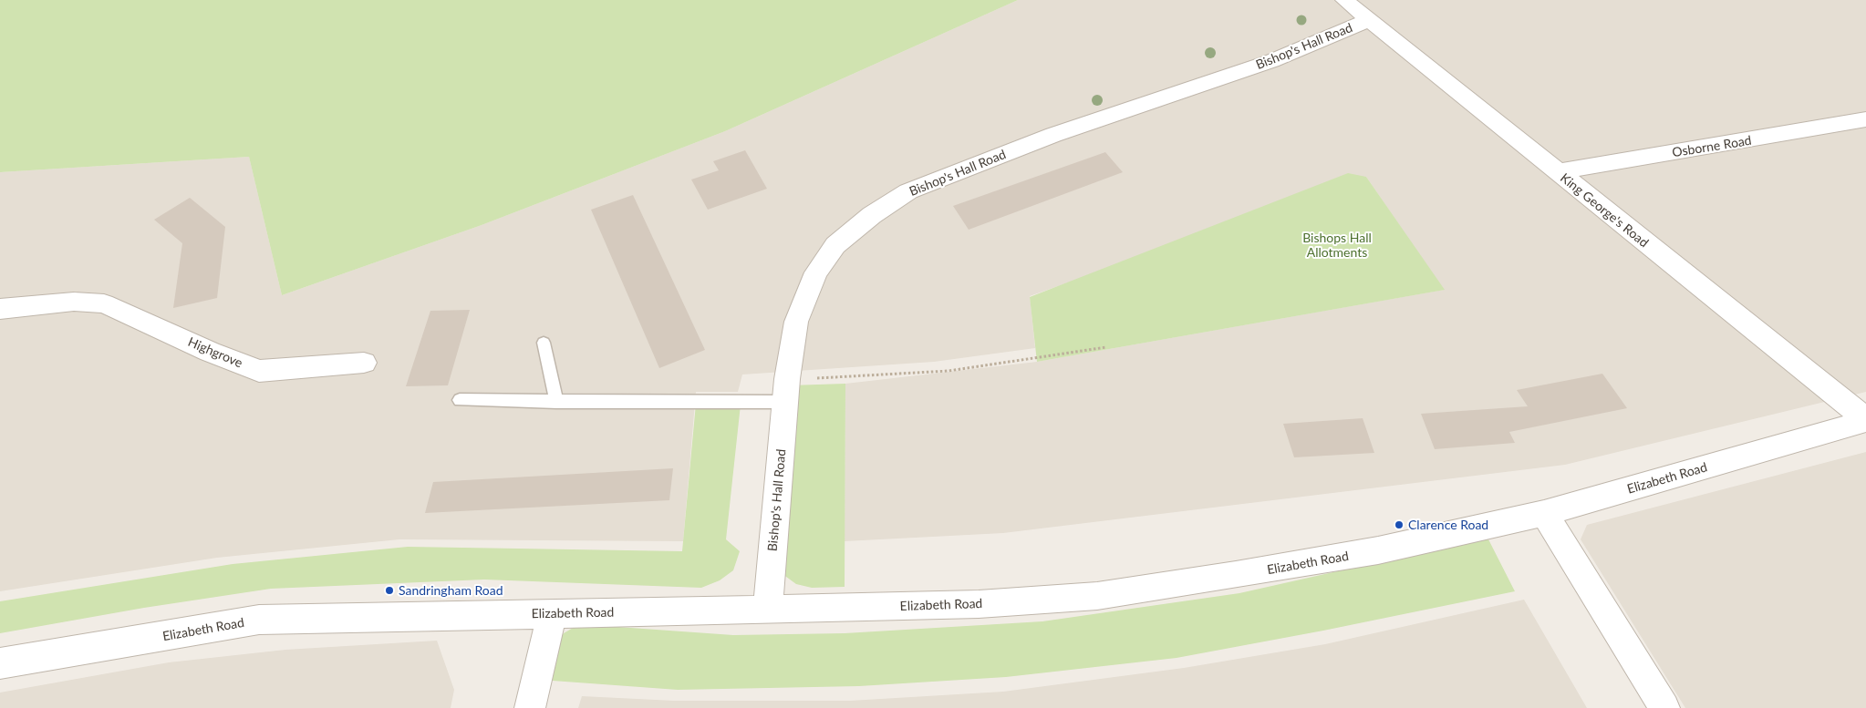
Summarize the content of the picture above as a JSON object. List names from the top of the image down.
{
  "streets": {
    "street": [
      "Bishop's Hall Road",
      "Osborne Road",
      "King George's Road",
      "Highgrove",
      "Elizabeth Road"
    ]
  },
  "crossings": [
    ["Bishop's Hall Road", "King George's Road"],
    ["Bishop's Hall Road", "Elizabeth Road"],
    ["Osborne Road", "King George's Road"],
    ["King George's Road", "Elizabeth Road"]
  ],
  "parks": ["Bishops Hall Allotments"],
  "places": ["Clarence Road", "Sandringham Road"]
}
